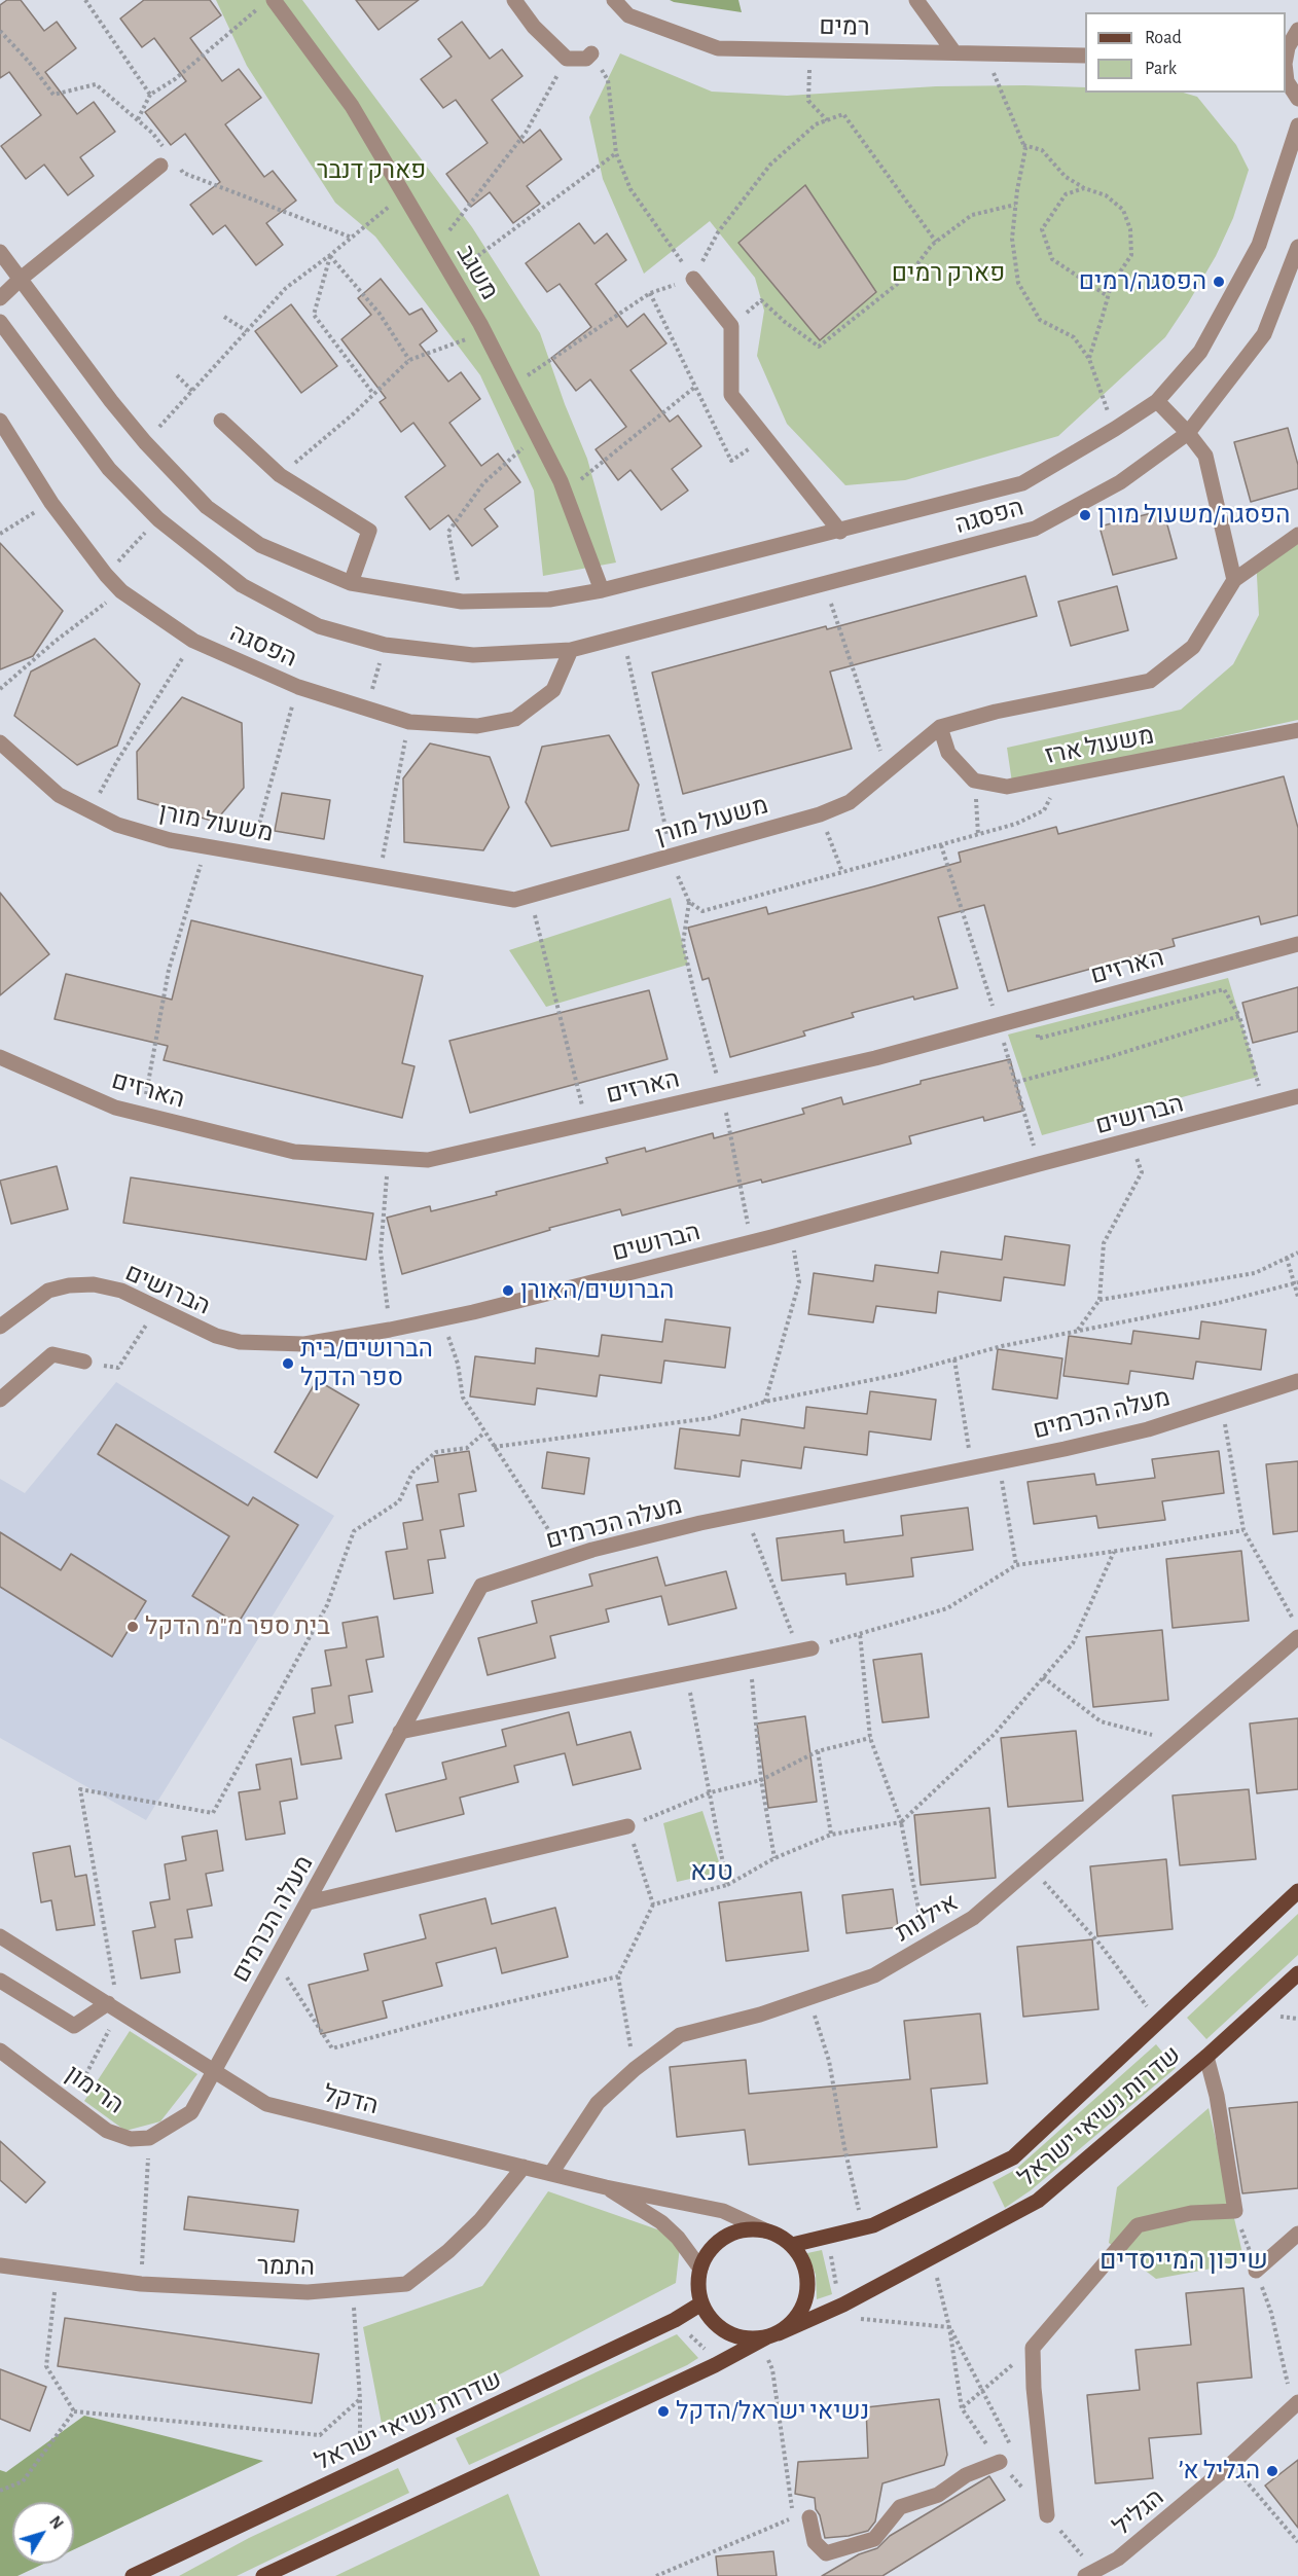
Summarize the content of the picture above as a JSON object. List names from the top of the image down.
{
  "streets": {
    "main road": ["שדרות נשיאי ישראל"],
    "street": [
      "רמים",
      "משגב",
      "הפסגה",
      "משעול ארז",
      "משעול מורן",
      "הארזים",
      "הברושים",
      "מעלה הכרמים",
      "אילנות",
      "הרימון",
      "הדקל",
      "התמר",
      "הגליל"
    ]
  },
  "crossings": [
    ["משגב", "הפסגה"],
    ["מעלה הכרמים", "הדקל"],
    ["אילנות", "הדקל"],
    ["הדקל", "שדרות נשיאי ישראל"],
    ["הדקל", "התמר"]
  ],
  "districts": ["טנא", "שיכון המייסדים"],
  "parks": ["פארק דנבר", "פארק רמים"],
  "places": [
    "הפסגה/רמים",
    "הפסגה/משעול מורן",
    "הברושים/האורן",
    "הברושים/בית ספר הדקל",
    "בית ספר מ\"מ הדקל",
    "נשיאי ישראל/הדקל",
    "הגליל א׳"
  ],
  "legend": ["Road", "Park"],
  "north": "top right"
}
